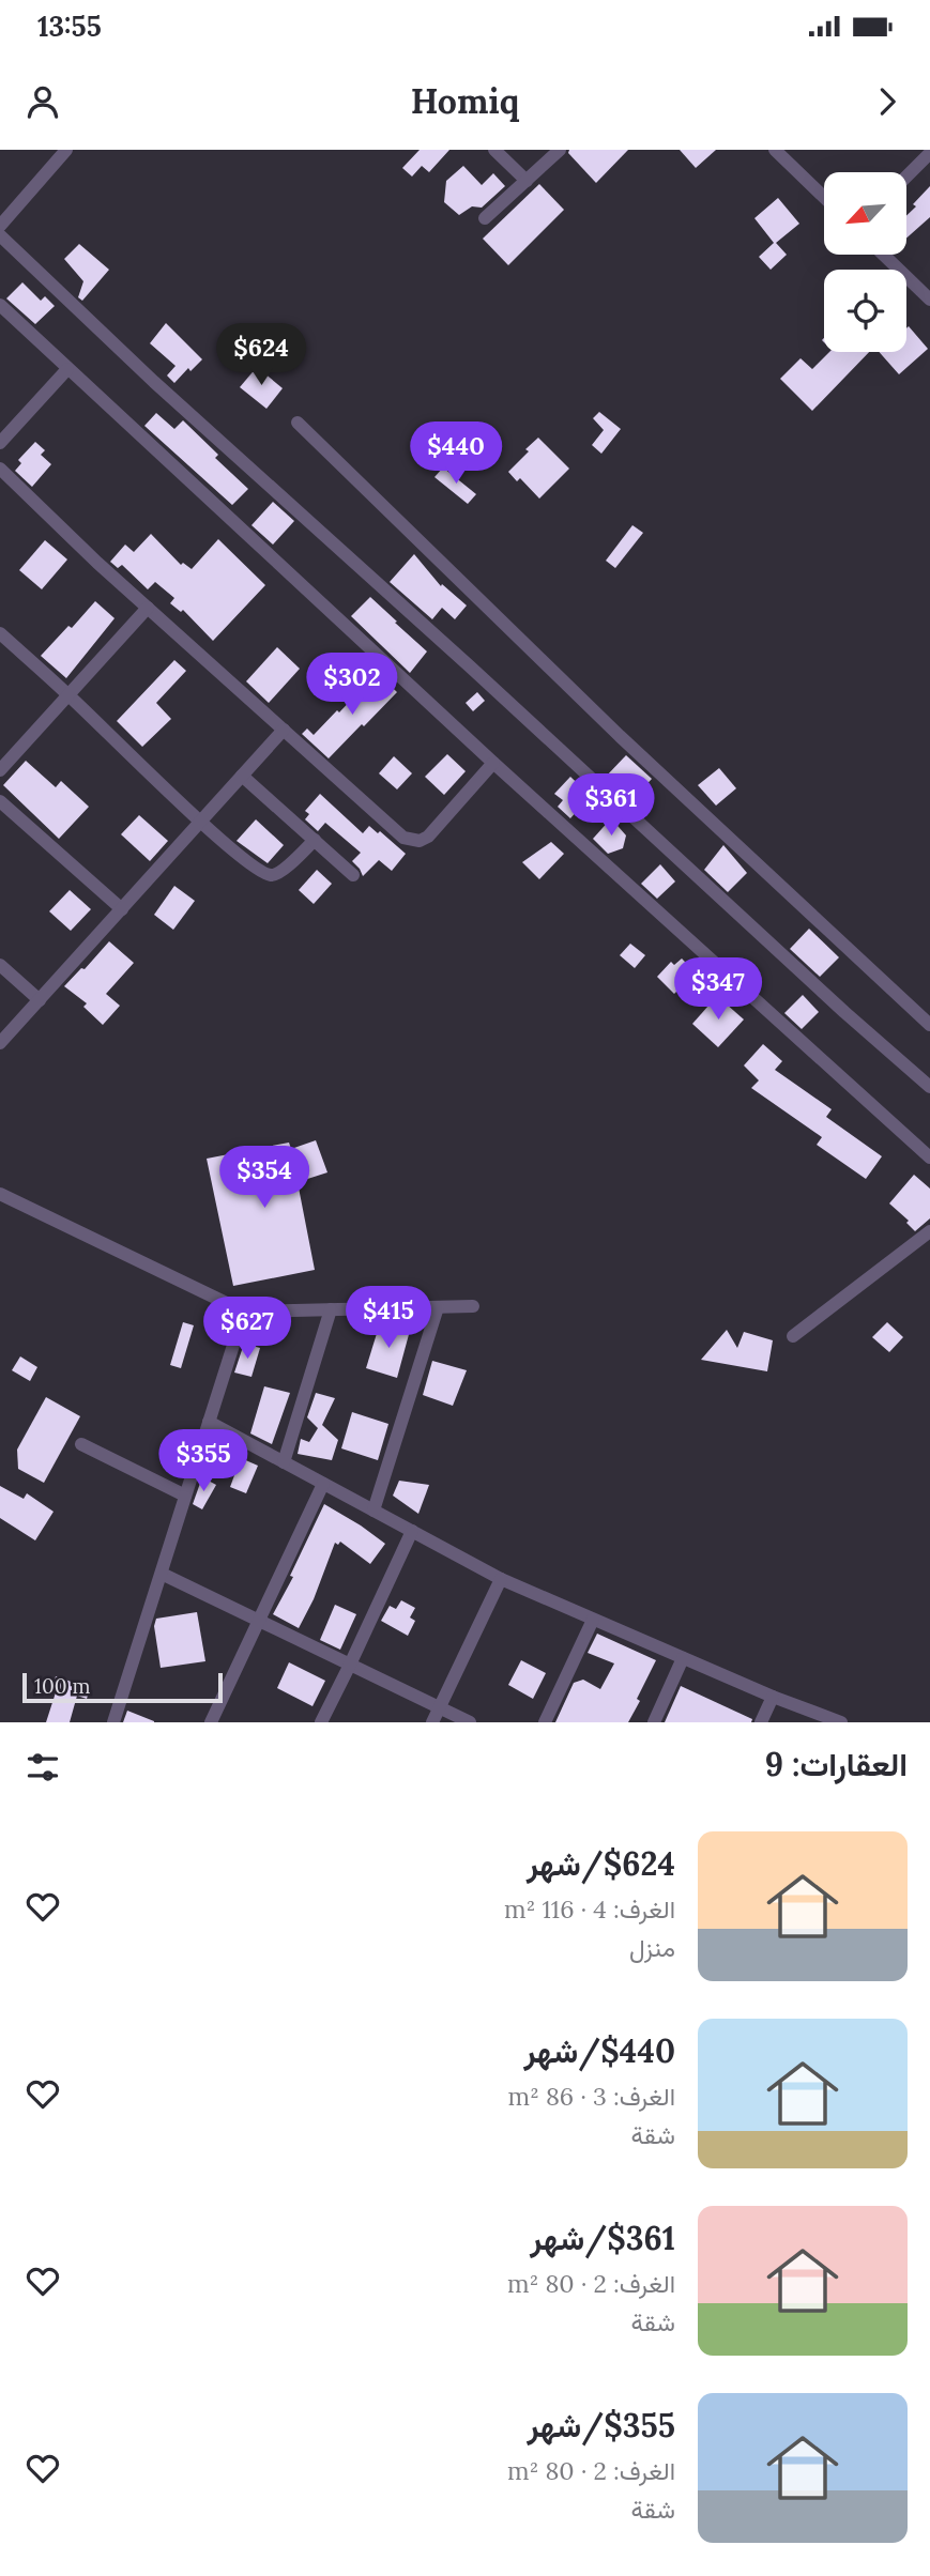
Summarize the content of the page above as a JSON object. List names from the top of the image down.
{
  "scale_bar": "100 m",
  "north": "bottom left",
  "page": {
    "status": "13:55",
    "header": "Homiq",
    "price": [
      "$624",
      "$440",
      "$302",
      "$361",
      "$347",
      "$354",
      "$415",
      "$627",
      "$355"
    ],
    "scale": "100 m",
    "heading": "العقارات: 9",
    "list": [
      {
        "name": "$624/شهر",
        "note": "الغرف: 4 · 116 m² · منزل"
      },
      {
        "name": "$440/شهر",
        "note": "الغرف: 3 · 86 m² · شقة"
      },
      {
        "name": "$361/شهر",
        "note": "الغرف: 2 · 80 m² · شقة"
      },
      {
        "name": "$355/شهر",
        "note": "الغرف: 2 · 80 m² · شقة"
      }
    ]
  }
}
